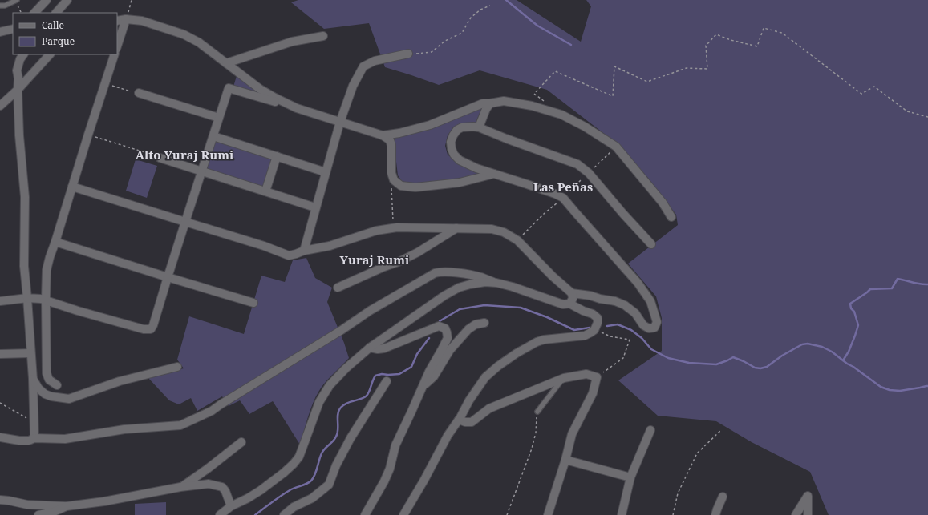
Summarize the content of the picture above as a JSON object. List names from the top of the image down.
{
  "districts": ["Alto Yuraj Rumi", "Las Peñas", "Yuraj Rumi"],
  "legend": ["Calle", "Parque"]
}
